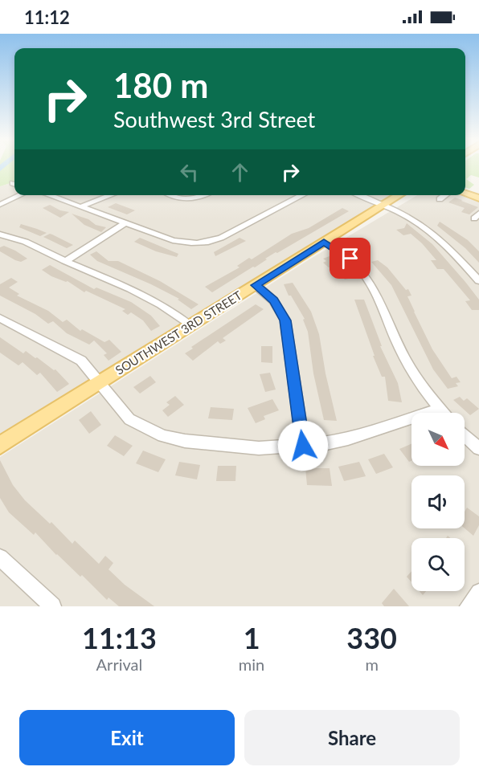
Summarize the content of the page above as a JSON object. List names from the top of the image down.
{
  "streets": {
    "main road": ["SOUTHWEST 3RD STREET"]
  },
  "north": "bottom right",
  "page": {
    "status": "11:12",
    "turn": ["180 m", "Southwest 3rd Street"],
    "eta": [
      "11:13",
      "Arrival",
      "1",
      "min",
      "330",
      "m"
    ],
    "buttons": ["Exit", "Share"]
  }
}
